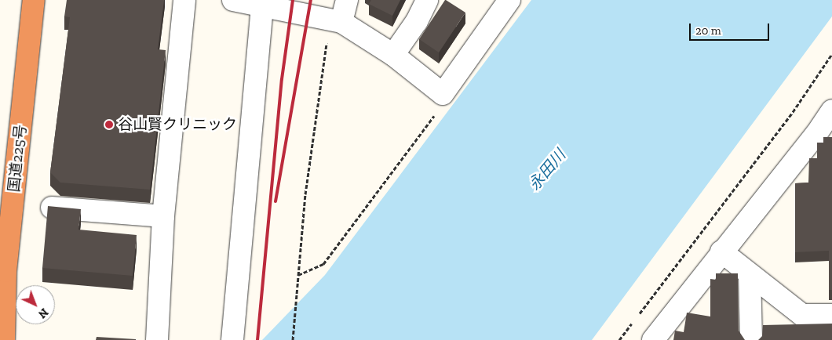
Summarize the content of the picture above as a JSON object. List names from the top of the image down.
{
  "streets": {
    "highway": ["国道225号"]
  },
  "water": ["永田川"],
  "places": ["谷山賢クリニック"],
  "scale_bar": "20 m",
  "north": "bottom right"
}
